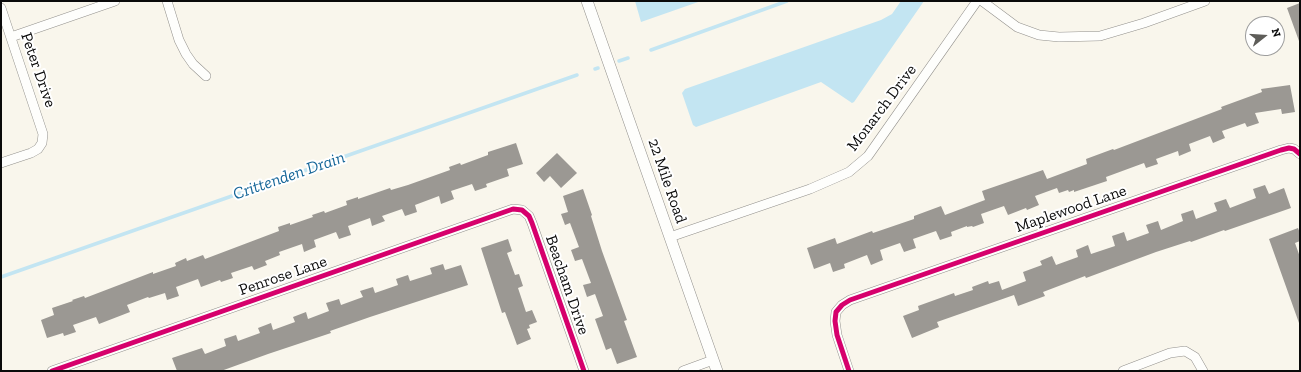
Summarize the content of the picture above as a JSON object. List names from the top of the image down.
{
  "streets": {
    "street": [
      "Peter Drive",
      "Monarch Drive",
      "22 Mile Road",
      "Maplewood Lane",
      "Penrose Lane",
      "Beacham Drive"
    ]
  },
  "crossings": [
    ["Monarch Drive", "22 Mile Road"],
    ["Penrose Lane", "Beacham Drive"]
  ],
  "water": ["Crittenden Drain"],
  "north": "right"
}
